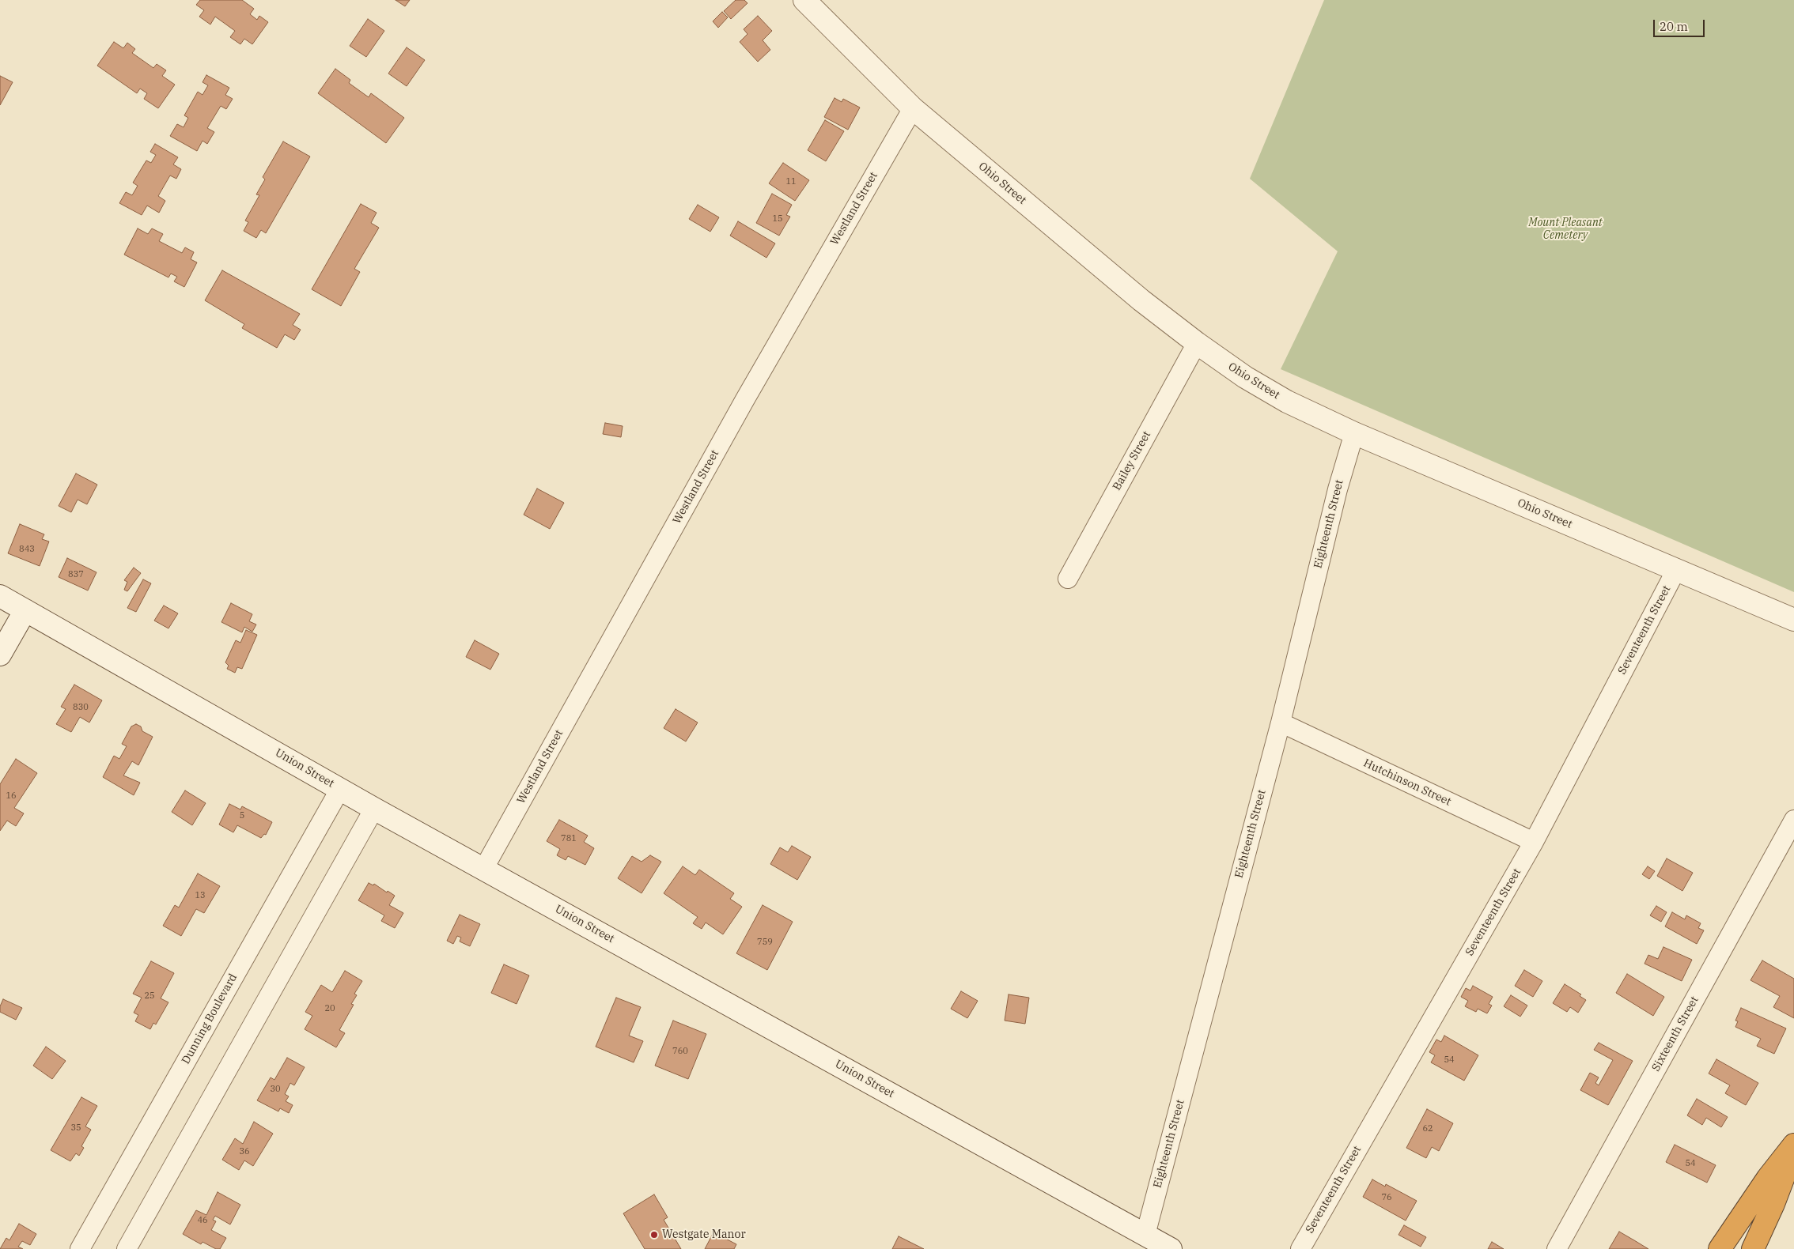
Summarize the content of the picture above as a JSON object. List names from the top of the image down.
{
  "streets": {
    "main road": ["Ohio Street", "Union Street"],
    "street": [
      "Westland Street",
      "Bailey Street",
      "Eighteenth Street",
      "Seventeenth Street",
      "Hutchinson Street",
      "Dunning Boulevard",
      "Sixteenth Street"
    ]
  },
  "crossings": [
    ["Ohio Street", "Westland Street"],
    ["Ohio Street", "Bailey Street"],
    ["Ohio Street", "Eighteenth Street"],
    ["Ohio Street", "Seventeenth Street"],
    ["Westland Street", "Union Street"],
    ["Eighteenth Street", "Union Street"],
    ["Eighteenth Street", "Hutchinson Street"],
    ["Seventeenth Street", "Hutchinson Street"],
    ["Union Street", "Dunning Boulevard"]
  ],
  "parks": ["Mount Pleasant Cemetery"],
  "places": ["Westgate Manor"],
  "house_numbers": [
    "11",
    "15",
    "843",
    "837",
    "830",
    "16",
    "5",
    "781",
    "13",
    "759",
    "25",
    "20",
    "760",
    "54",
    "30",
    "35",
    "62",
    "36",
    "54",
    "76",
    "46"
  ],
  "scale_bar": "20 m"
}
